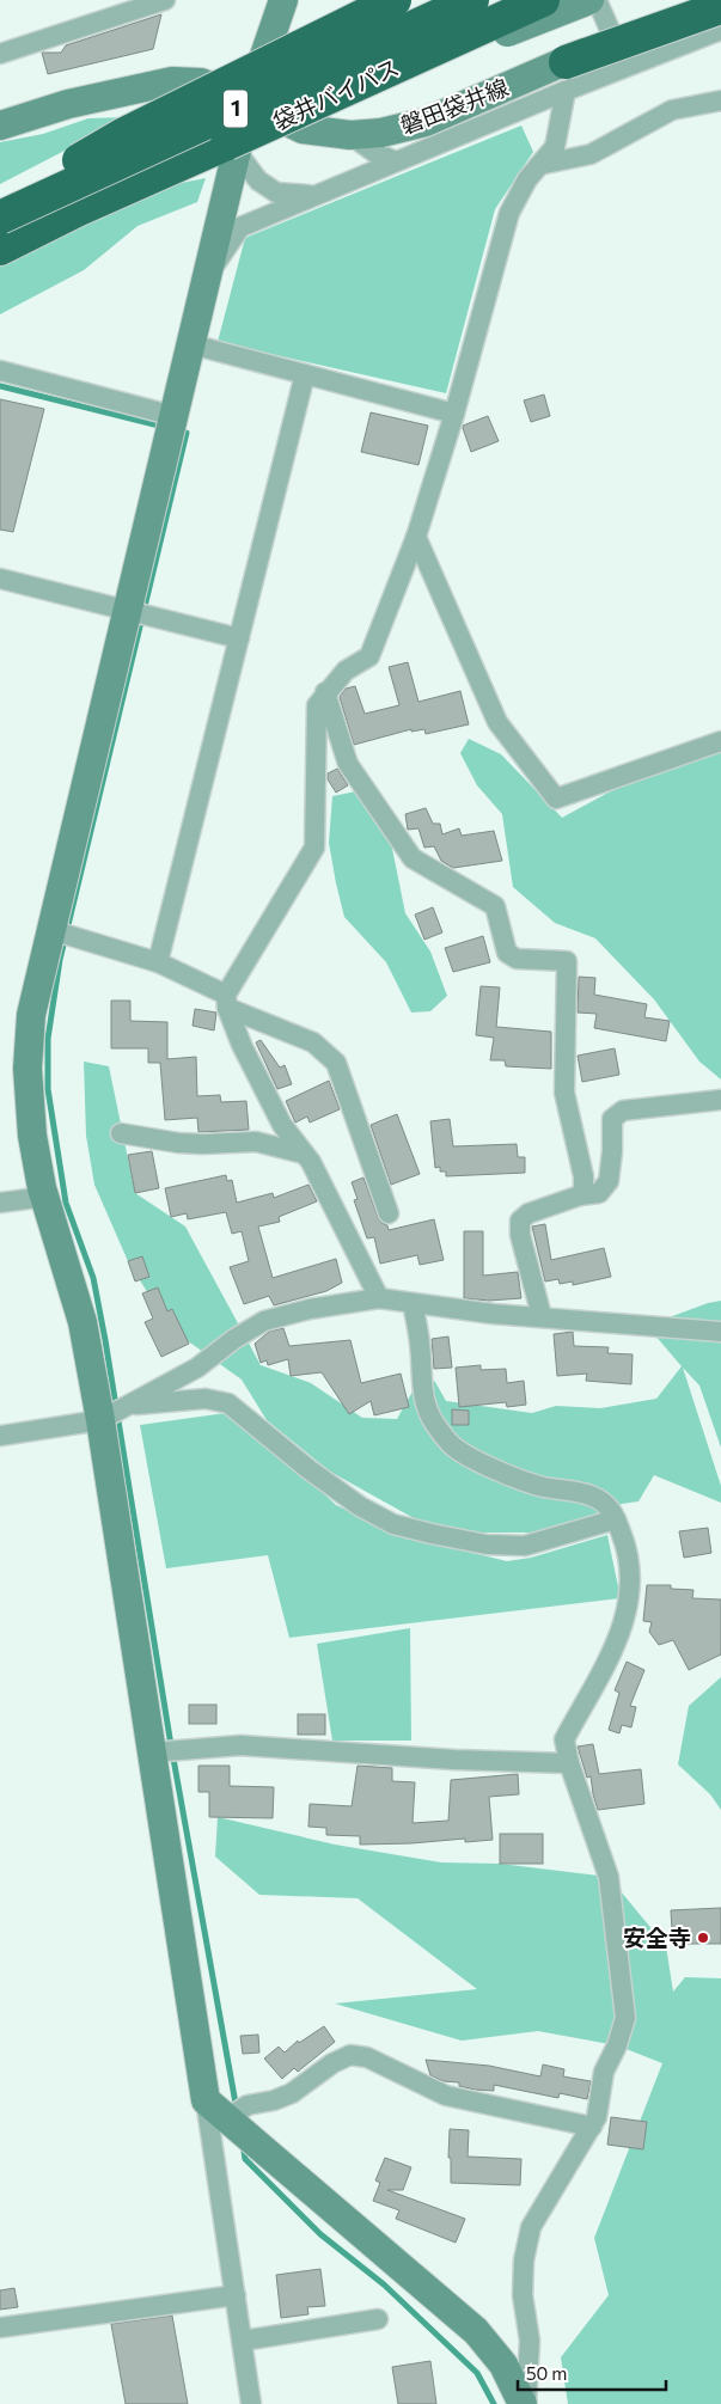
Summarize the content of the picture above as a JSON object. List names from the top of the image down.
{
  "streets": {
    "highway": ["袋井バイパス", "1"],
    "street": ["磐田袋井線"]
  },
  "places": ["安全寺"],
  "scale_bar": "50 m"
}
